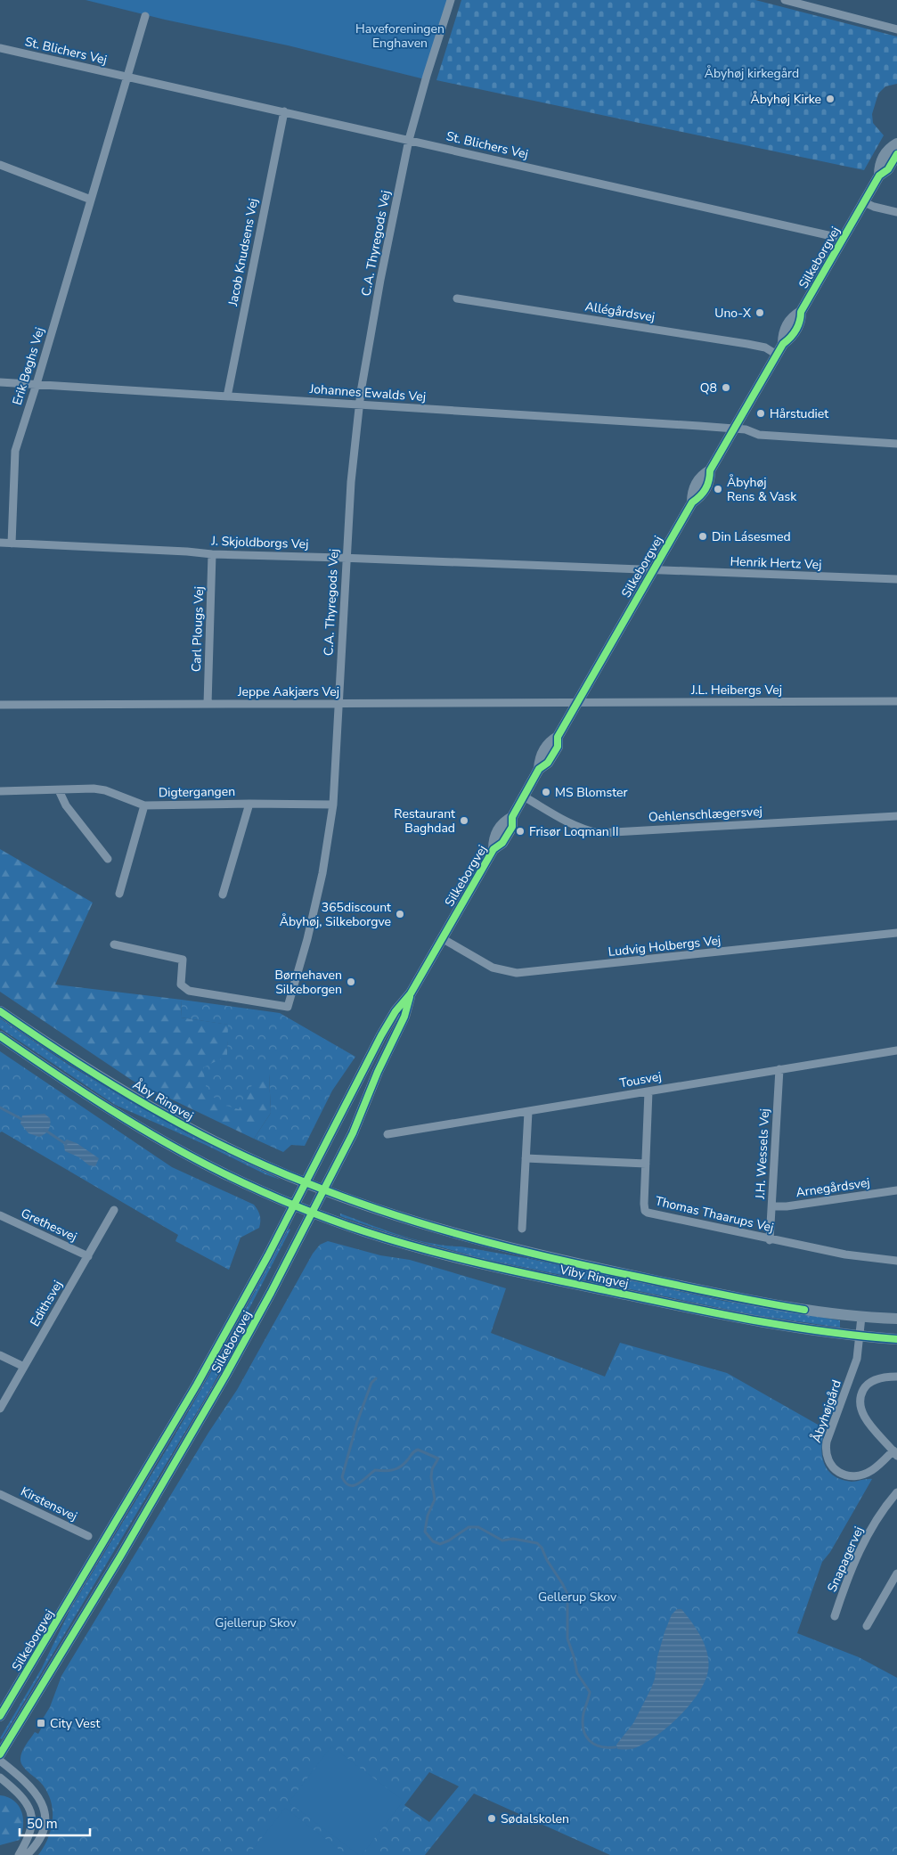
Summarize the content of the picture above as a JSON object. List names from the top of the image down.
{
  "streets": {
    "main road": ["Silkeborgvej", "Åby Ringvej", "Viby Ringvej"],
    "street": [
      "St. Blichers Vej",
      "C.A. Thyregods Vej",
      "Jacob Knudsens Vej",
      "Allégårdsvej",
      "Erik Bøghs Vej",
      "Johannes Ewalds Vej",
      "J. Skjoldborgs Vej",
      "Henrik Hertz Vej",
      "Carl Plougs Vej",
      "J.L. Heibergs Vej",
      "Jeppe Aakjærs Vej",
      "Digtergangen",
      "Oehlenschlægersvej",
      "Ludvig Holbergs Vej",
      "Tousvej",
      "J.H. Wessels Vej",
      "Arnegårdsvej",
      "Thomas Thaarups Vej",
      "Grethesvej",
      "Edithsvej",
      "Åbyhøjgård",
      "Kirstensvej",
      "Snapagervej"
    ]
  },
  "crossings": [
    ["St. Blichers Vej", "C.A. Thyregods Vej"],
    ["St. Blichers Vej", "Jacob Knudsens Vej"],
    ["St. Blichers Vej", "Silkeborgvej"],
    ["St. Blichers Vej", "Erik Bøghs Vej"],
    ["C.A. Thyregods Vej", "Johannes Ewalds Vej"],
    ["C.A. Thyregods Vej", "J. Skjoldborgs Vej"],
    ["C.A. Thyregods Vej", "Jeppe Aakjærs Vej"],
    ["C.A. Thyregods Vej", "Digtergangen"],
    ["Jacob Knudsens Vej", "Johannes Ewalds Vej"],
    ["Silkeborgvej", "Allégårdsvej"],
    ["Silkeborgvej", "Johannes Ewalds Vej"],
    ["Silkeborgvej", "J. Skjoldborgs Vej"],
    ["Silkeborgvej", "Henrik Hertz Vej"],
    ["Silkeborgvej", "J.L. Heibergs Vej"],
    ["Silkeborgvej", "Jeppe Aakjærs Vej"],
    ["Silkeborgvej", "Oehlenschlægersvej"],
    ["Silkeborgvej", "Ludvig Holbergs Vej"],
    ["Silkeborgvej", "Åby Ringvej"],
    ["Silkeborgvej", "Viby Ringvej"],
    ["Erik Bøghs Vej", "Johannes Ewalds Vej"],
    ["Erik Bøghs Vej", "J. Skjoldborgs Vej"],
    ["J. Skjoldborgs Vej", "Henrik Hertz Vej"],
    ["J. Skjoldborgs Vej", "Carl Plougs Vej"],
    ["Carl Plougs Vej", "Jeppe Aakjærs Vej"],
    ["J.L. Heibergs Vej", "Jeppe Aakjærs Vej"],
    ["Tousvej", "J.H. Wessels Vej"],
    ["Tousvej", "Thomas Thaarups Vej"],
    ["Åby Ringvej", "Viby Ringvej"],
    ["J.H. Wessels Vej", "Arnegårdsvej"],
    ["J.H. Wessels Vej", "Thomas Thaarups Vej"],
    ["Grethesvej", "Edithsvej"],
    ["Viby Ringvej", "Åbyhøjgård"]
  ],
  "parks": [
    "Haveforeningen Enghaven",
    "Åbyhøj kirkegård",
    "Gellerup Skov",
    "Gjellerup Skov"
  ],
  "places": {
    "other": [
      "Åbyhøj Kirke",
      "Uno-X",
      "Q8",
      "Hårstudiet",
      "Åbyhøj Rens & Vask",
      "Din Lásesmed",
      "MS Blomster",
      "Restaurant Baghdad",
      "Frisør Loqman II",
      "365discount Åbyhøj, Silkeborgve",
      "Børnehaven Silkeborgen",
      "Sødalskolen"
    ],
    "transit": ["City Vest"]
  },
  "scale_bar": "50 m"
}
